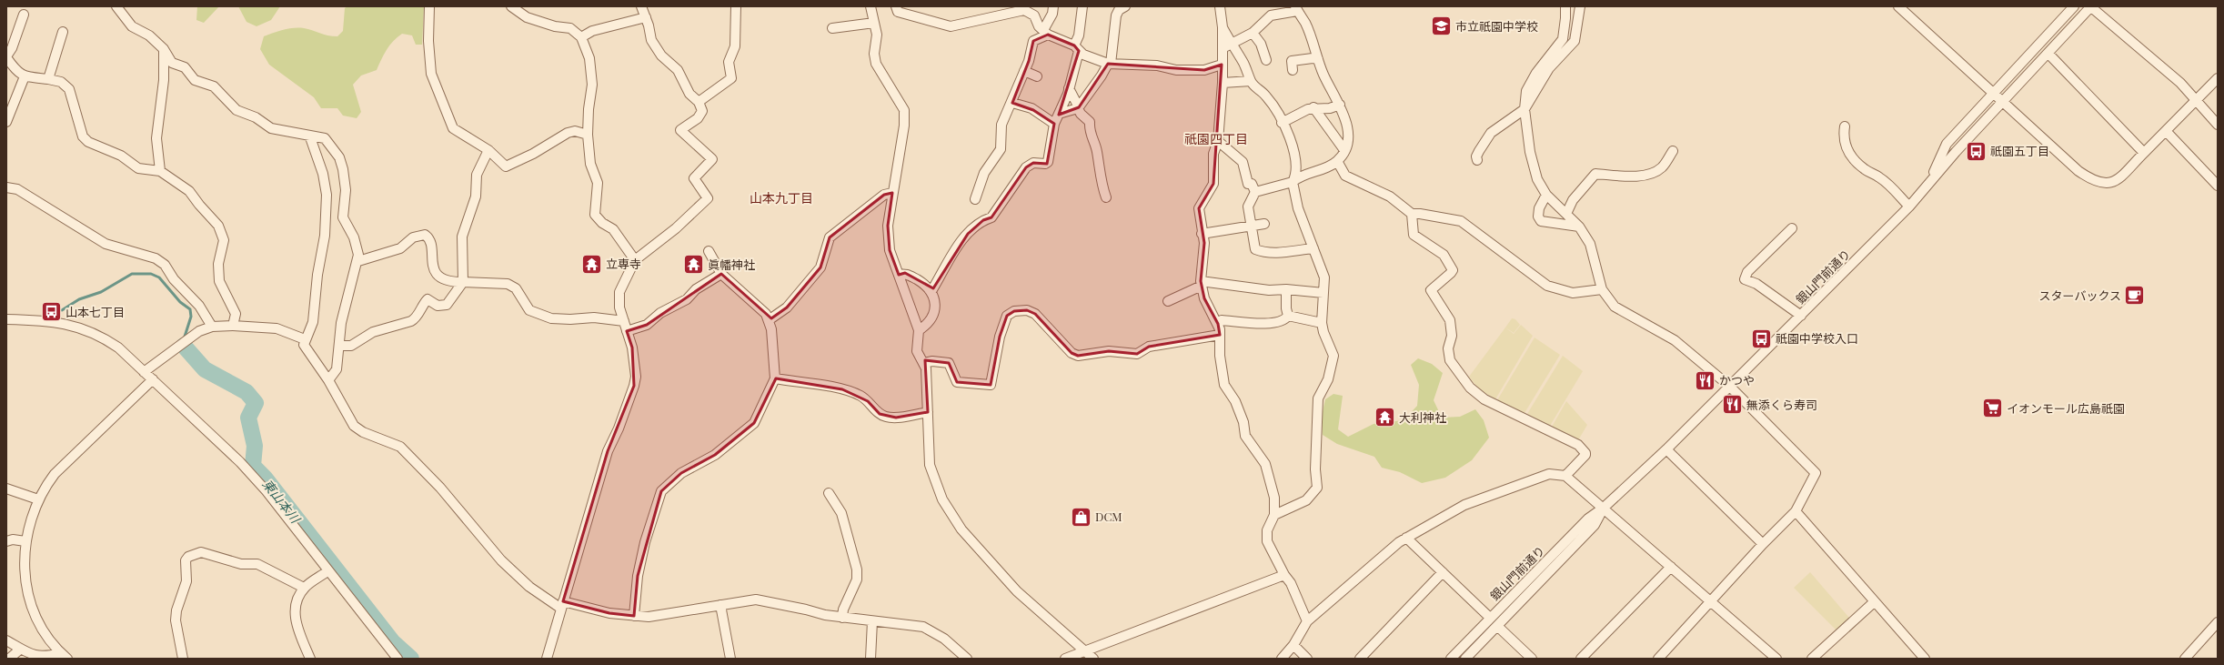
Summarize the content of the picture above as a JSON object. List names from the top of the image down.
{
  "streets": {
    "street": ["銀山門前通り"]
  },
  "districts": ["祇園四丁目", "山本九丁目"],
  "water": ["東山本川"],
  "places": {
    "school or university": ["市立祇園中学校"],
    "bus stop": ["祇園五丁目", "山本七丁目", "祇園中学校入口"],
    "temple": ["立専寺", "眞幡神社", "大利神社"],
    "cafe": ["スターバックス"],
    "restaurant": ["かつや", "無添くら寿司"],
    "supermarket": ["イオンモール広島祇園"],
    "shop": ["DCM"]
  }
}
